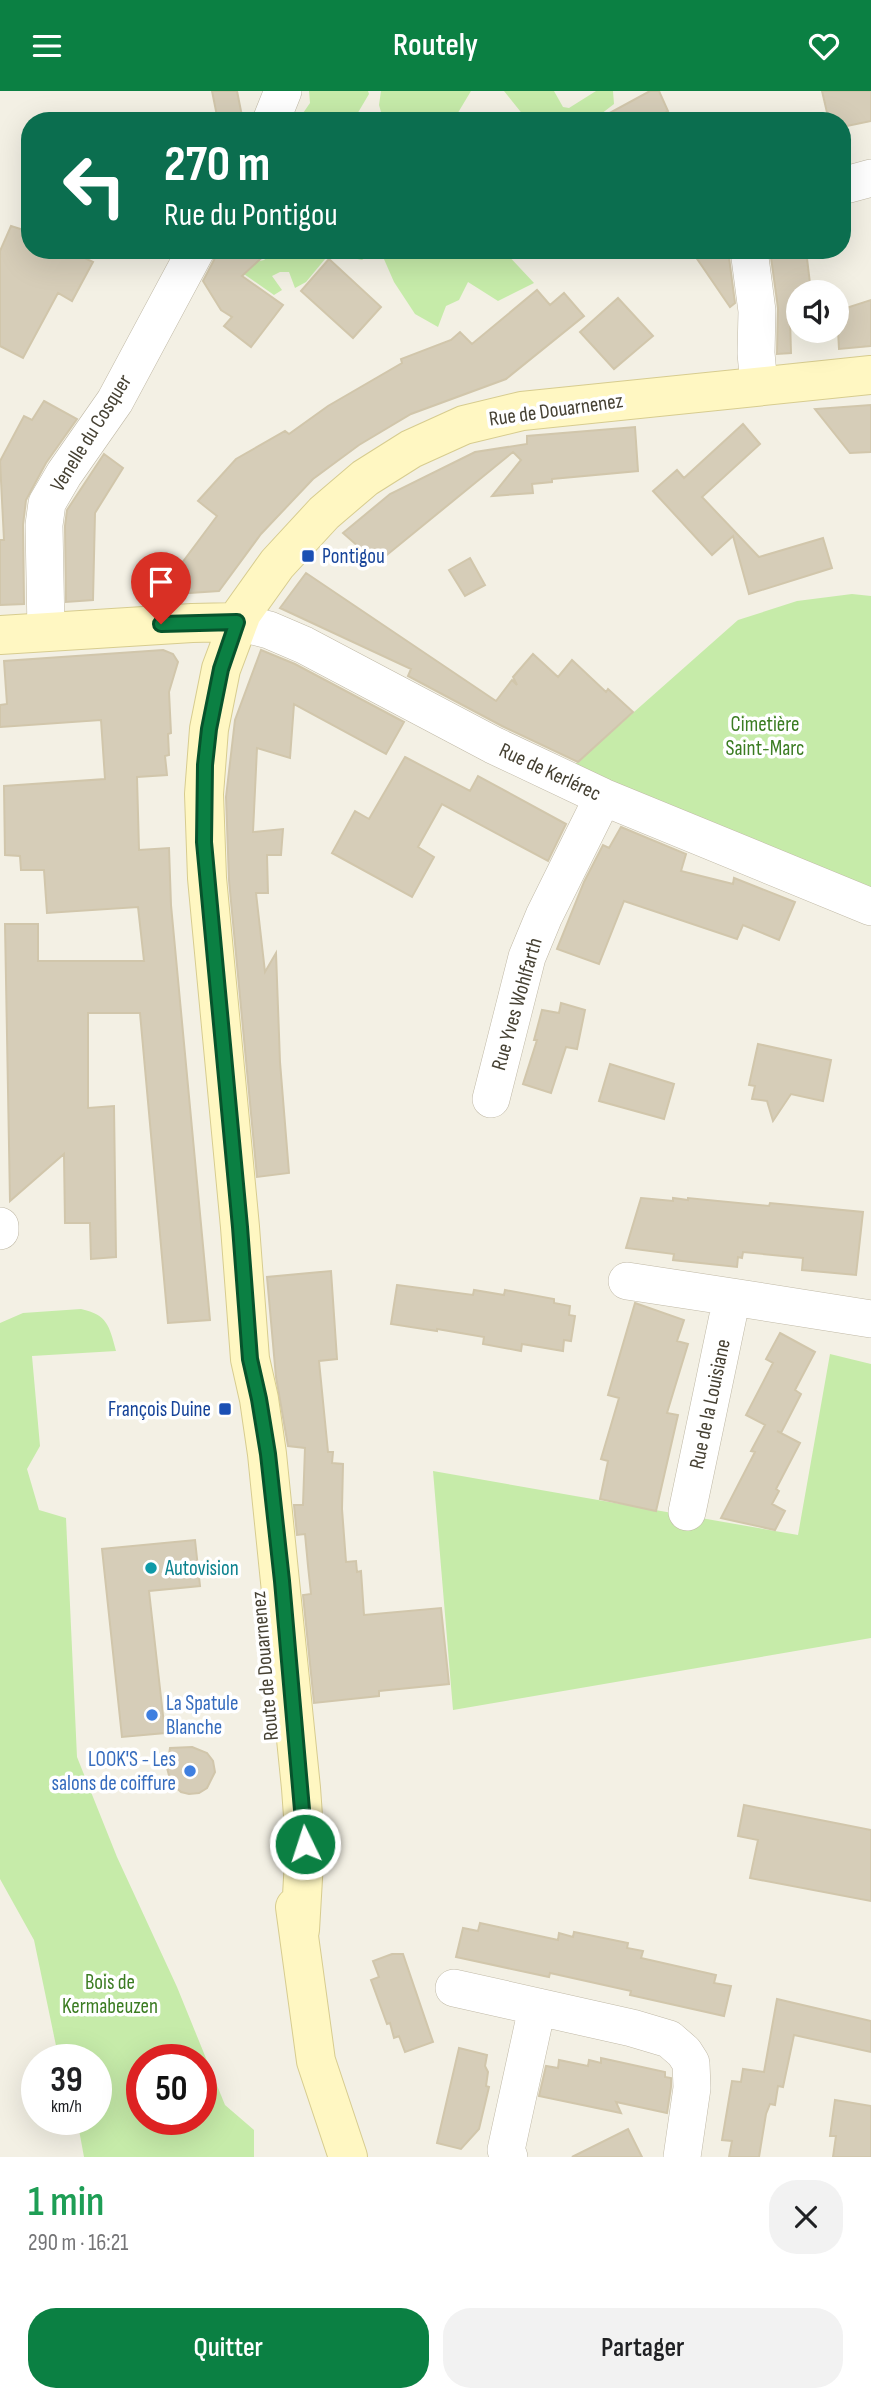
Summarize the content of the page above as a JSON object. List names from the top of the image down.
{
  "streets": {
    "main road": ["Rue de Douarnenez", "Route de Douarnenez"],
    "street": [
      "Venelle du Cosquer",
      "Rue de Kerlérec",
      "Rue Yves Wohlfarth",
      "Rue de la Louisiane"
    ]
  },
  "crossings": [
    ["Rue de Douarnenez", "Rue de Kerlérec"],
    ["Rue de Douarnenez", "Route de Douarnenez"],
    ["Rue de Kerlérec", "Rue Yves Wohlfarth"],
    ["Rue de Kerlérec", "Route de Douarnenez"]
  ],
  "parks": ["Cimetière Saint-Marc", "Bois de Kermabeuzen"],
  "places": {
    "transit": ["Pontigou", "François Duine"],
    "other": ["Autovision", "La Spatule Blanche", "LOOK'S - Les salons de coiffure"]
  },
  "page": {
    "header": "Routely",
    "turn": ["270 m", "Rue du Pontigou"],
    "speed": "39 km/h",
    "limit": "50",
    "heading": ["1 min", "290 m · 16:21"],
    "buttons": ["Quitter", "Partager"]
  }
}
